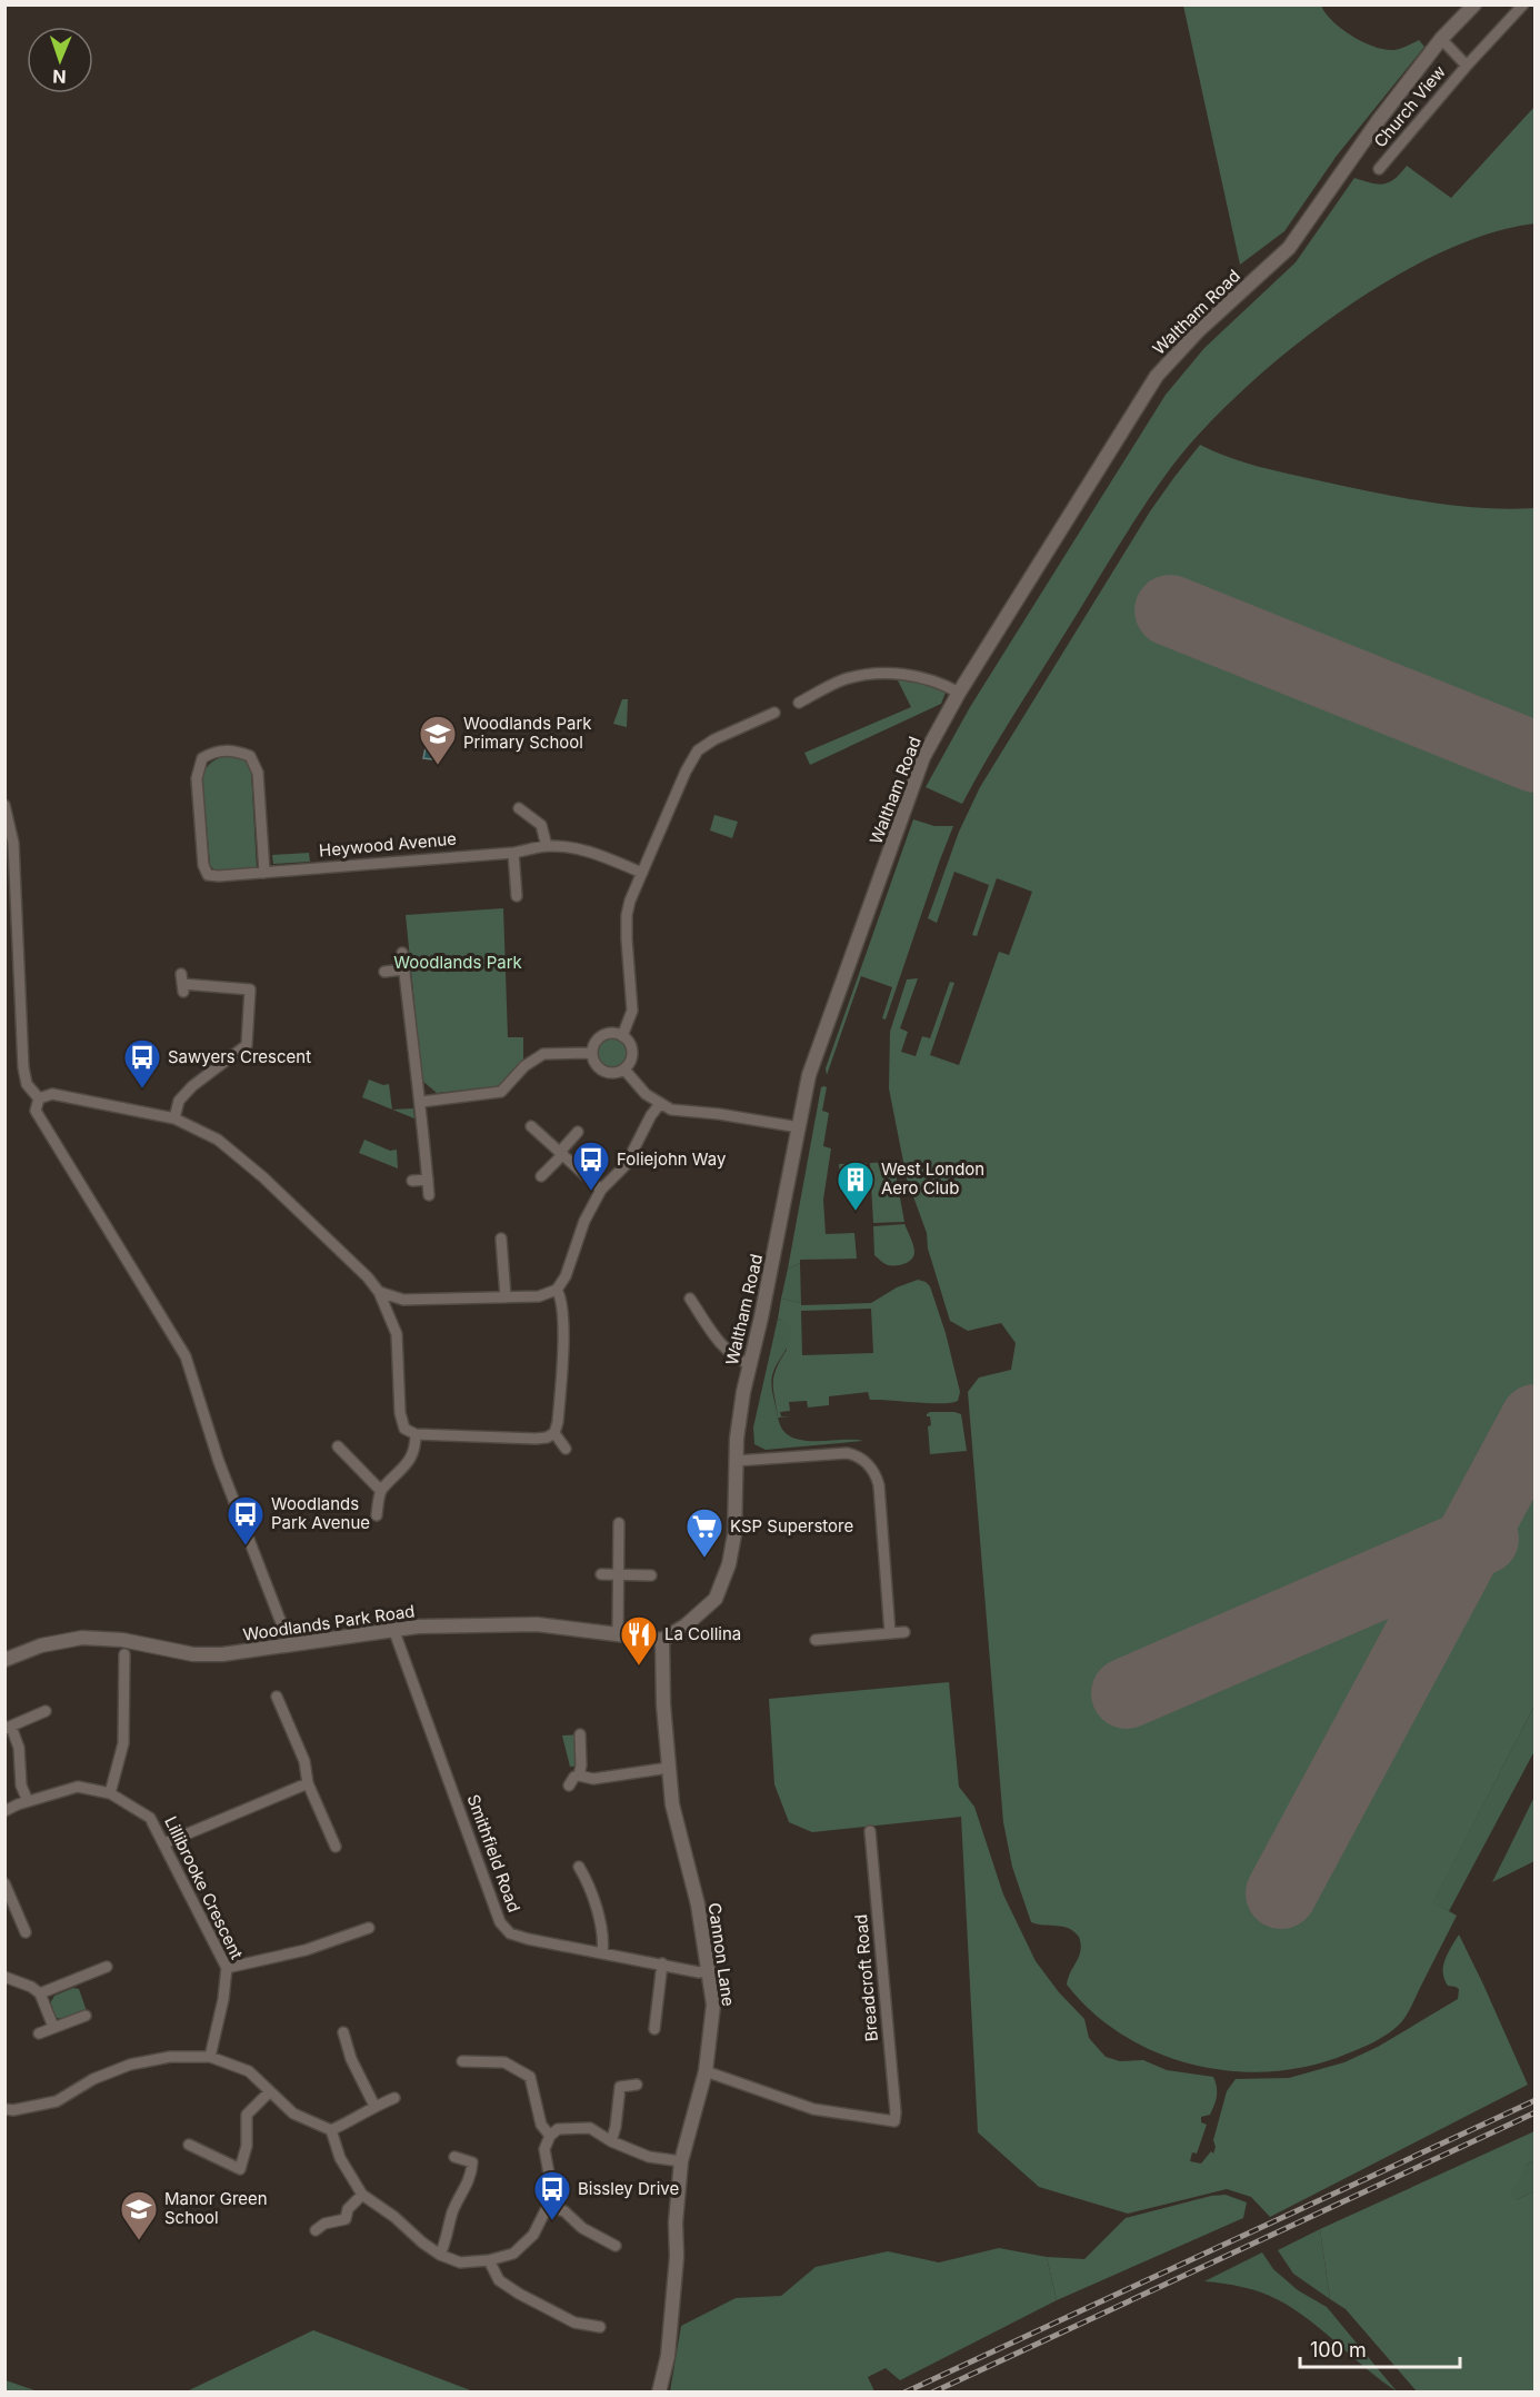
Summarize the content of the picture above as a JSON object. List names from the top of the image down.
{
  "streets": {
    "street": [
      "Church View",
      "Waltham Road",
      "Heywood Avenue",
      "Woodlands Park Road",
      "Smithfield Road",
      "Lillibrooke Crescent",
      "Cannon Lane",
      "Breadcroft Road"
    ]
  },
  "crossings": [
    ["Church View", "Waltham Road"],
    ["Waltham Road", "Woodlands Park Road"],
    ["Waltham Road", "Cannon Lane"],
    ["Woodlands Park Road", "Smithfield Road"],
    ["Woodlands Park Road", "Cannon Lane"],
    ["Smithfield Road", "Cannon Lane"],
    ["Cannon Lane", "Breadcroft Road"]
  ],
  "parks": ["Woodlands Park"],
  "places": {
    "school or university": ["Woodlands Park Primary School", "Manor Green School"],
    "bus stop": [
      "Sawyers Crescent",
      "Foliejohn Way",
      "Woodlands Park Avenue",
      "Bissley Drive"
    ],
    "building": ["West London Aero Club"],
    "supermarket": ["KSP Superstore"],
    "restaurant": ["La Collina"]
  },
  "scale_bar": "100 m",
  "north": "bottom"
}
